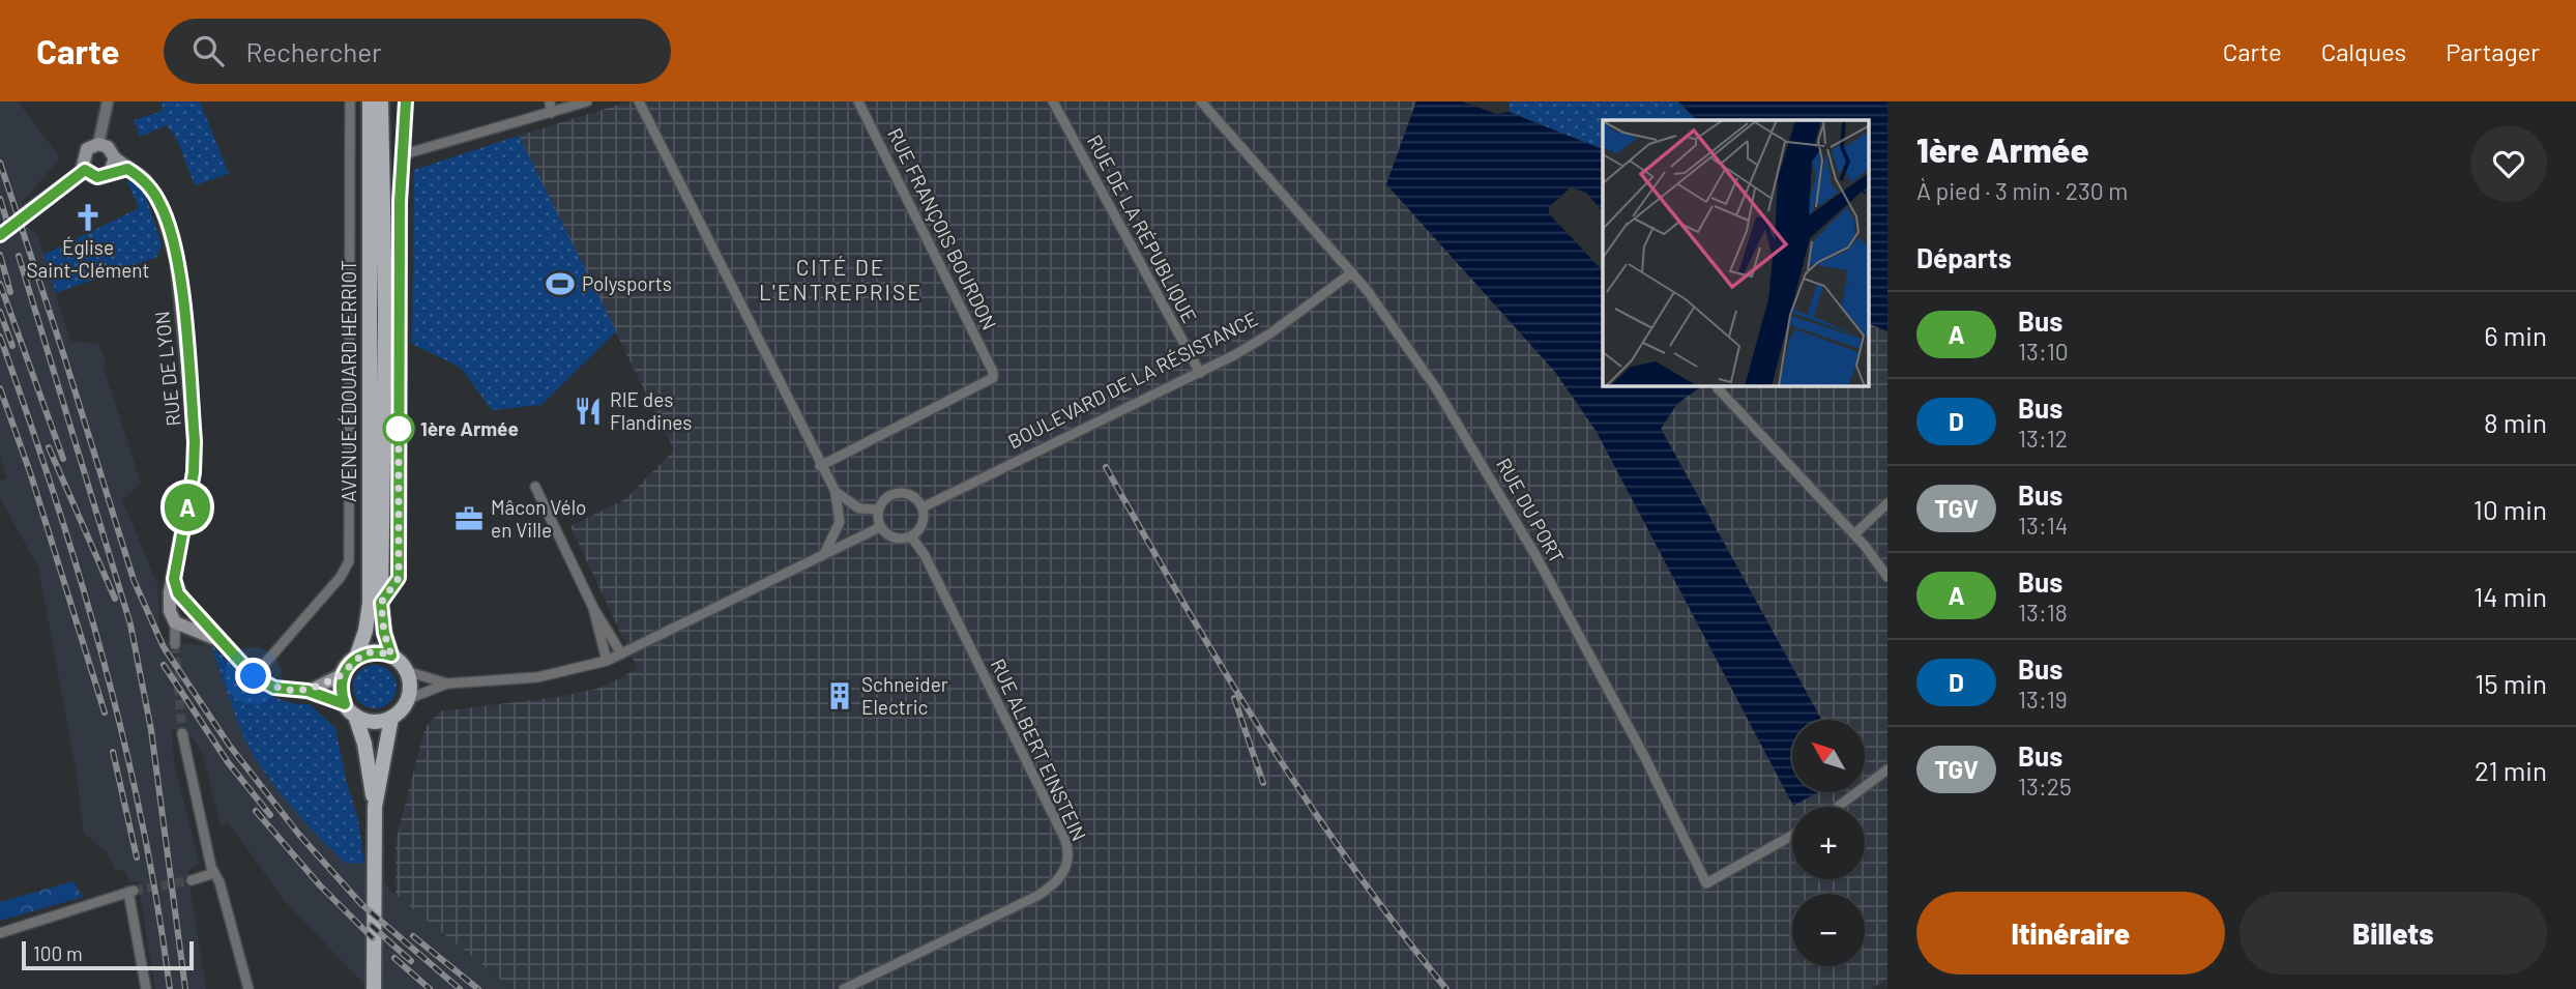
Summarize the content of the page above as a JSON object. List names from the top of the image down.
{
  "streets": {
    "main road": ["RUE DE LYON", "AVENUE ÉDOUARD HERRIOT"],
    "street": [
      "RUE FRANÇOIS BOURDON",
      "RUE DE LA RÉPUBLIQUE",
      "BOULEVARD DE LA RÉSISTANCE",
      "RUE DU PORT",
      "RUE ALBERT EINSTEIN"
    ]
  },
  "crossings": [
    ["RUE DE LA RÉPUBLIQUE", "BOULEVARD DE LA RÉSISTANCE"],
    ["BOULEVARD DE LA RÉSISTANCE", "RUE DU PORT"],
    ["BOULEVARD DE LA RÉSISTANCE", "RUE ALBERT EINSTEIN"]
  ],
  "districts": ["CITÉ DE L'ENTREPRISE"],
  "places": {
    "church": ["Église Saint-Clément"],
    "sports": ["Polysports"],
    "restaurant": ["RIE des Flandines"],
    "other": ["1ère Armée"],
    "office": ["Mâcon Vélo en Ville"],
    "building": ["Schneider Electric"]
  },
  "lines": ["bus line A"],
  "scale_bar": "100 m",
  "north": "top left",
  "page": {
    "header": "Carte",
    "search": "Rechercher",
    "nav": ["Carte", "Calques", "Partager"],
    "on_map": "A",
    "heading": [
      ["1ère Armée", "À pied · 3 min · 230 m"],
      "Départs"
    ],
    "list": [
      {
        "mark": "A",
        "name": "Bus",
        "note": "13:10",
        "value": "6 min"
      },
      {
        "mark": "D",
        "name": "Bus",
        "note": "13:12",
        "value": "8 min"
      },
      {
        "mark": "TGV",
        "name": "Bus",
        "note": "13:14",
        "value": "10 min"
      },
      {
        "mark": "A",
        "name": "Bus",
        "note": "13:18",
        "value": "14 min"
      },
      {
        "mark": "D",
        "name": "Bus",
        "note": "13:19",
        "value": "15 min"
      },
      {
        "mark": "TGV",
        "name": "Bus",
        "note": "13:25",
        "value": "21 min"
      }
    ],
    "map_buttons": ["+", "−"],
    "buttons": ["Itinéraire", "Billets"],
    "scale": "100 m"
  }
}
